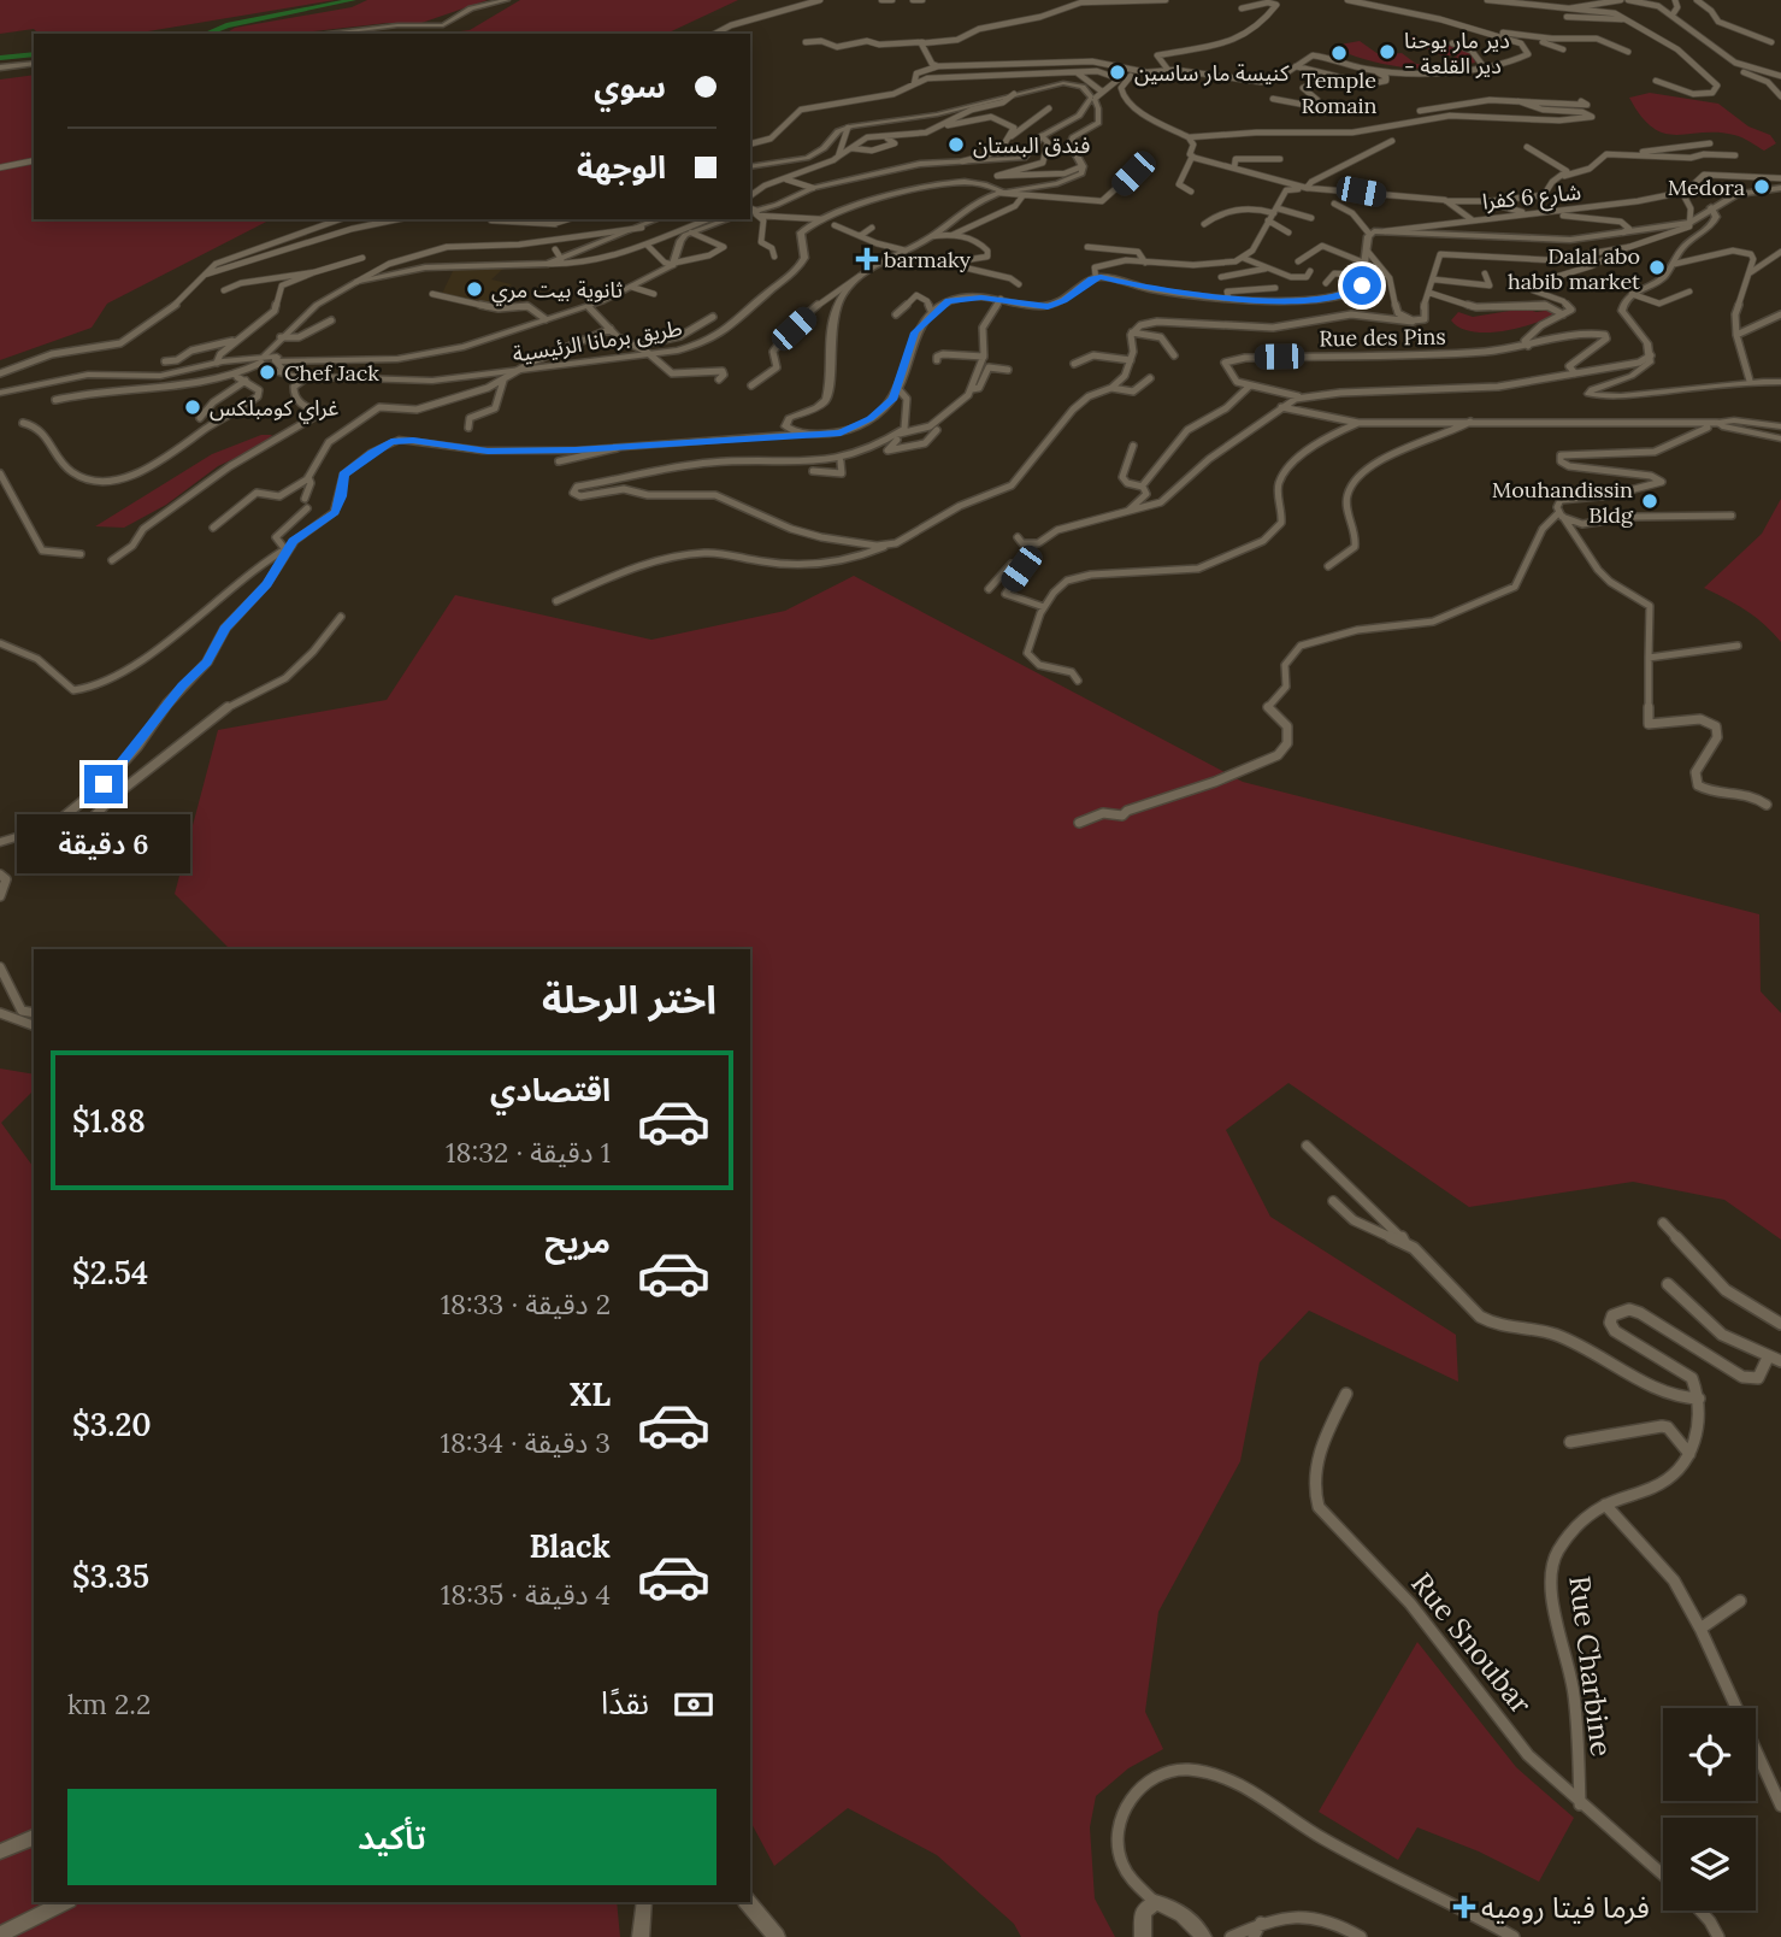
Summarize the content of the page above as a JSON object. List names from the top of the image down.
{
  "streets": {
    "main road": ["طريق برمانا الرئيسية"],
    "street": [
      "شارع 6 كفرا",
      "Rue des Pins",
      "Rue Snoubar",
      "Rue Charbine"
    ]
  },
  "crossings": [
    ["Rue Snoubar", "Rue Charbine"]
  ],
  "places": {
    "other": [
      "دير مار يوحنا - دير القلعة",
      "Temple Romain",
      "كنيسة مار ساسين",
      "فندق البستان",
      "Medora",
      "Dalal abo habib market",
      "ثانوية بيت مري",
      "Chef Jack",
      "غراي كومبلكس",
      "Mouhandissin Bldg"
    ],
    "health": ["barmaky", "فرما فيتا روميه"]
  },
  "page": {
    "banner": ["سوي", "الوجهة"],
    "bubble": "6 دقيقة",
    "heading": "اختر الرحلة",
    "list": [
      {
        "name": "اقتصادي",
        "note": "1 دقيقة · 18:32",
        "value": "$1.88"
      },
      {
        "name": "مريح",
        "note": "2 دقيقة · 18:33",
        "value": "$2.54"
      },
      {
        "name": "XL",
        "note": "3 دقيقة · 18:34",
        "value": "$3.20"
      },
      {
        "name": "Black",
        "note": "4 دقيقة · 18:35",
        "value": "$3.35"
      }
    ],
    "pay": ["نقدًا", "2.2 km"],
    "buttons": "تأكيد"
  }
}
